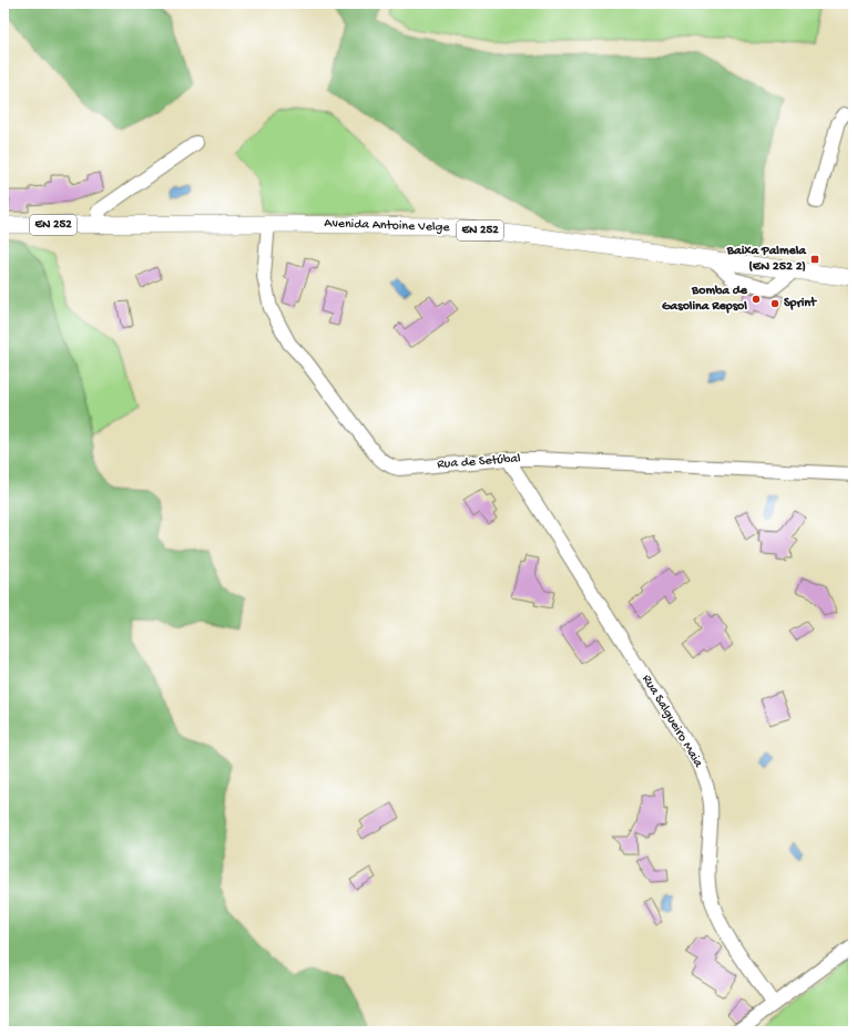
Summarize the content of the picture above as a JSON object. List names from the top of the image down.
{
  "streets": {
    "main road": ["EN 252", "Avenida Antoine Velge"],
    "street": ["Rua de Setúbal", "Rua Salgueiro Maia"]
  },
  "crossings": [
    ["EN 252", "Avenida Antoine Velge"],
    ["Avenida Antoine Velge", "Rua de Setúbal"],
    ["Rua de Setúbal", "Rua Salgueiro Maia"]
  ],
  "places": {
    "transit": ["Baixa Palmela (EN 252 2)"],
    "other": ["Bomba de Gasolina Repsol", "Sprint"]
  }
}
